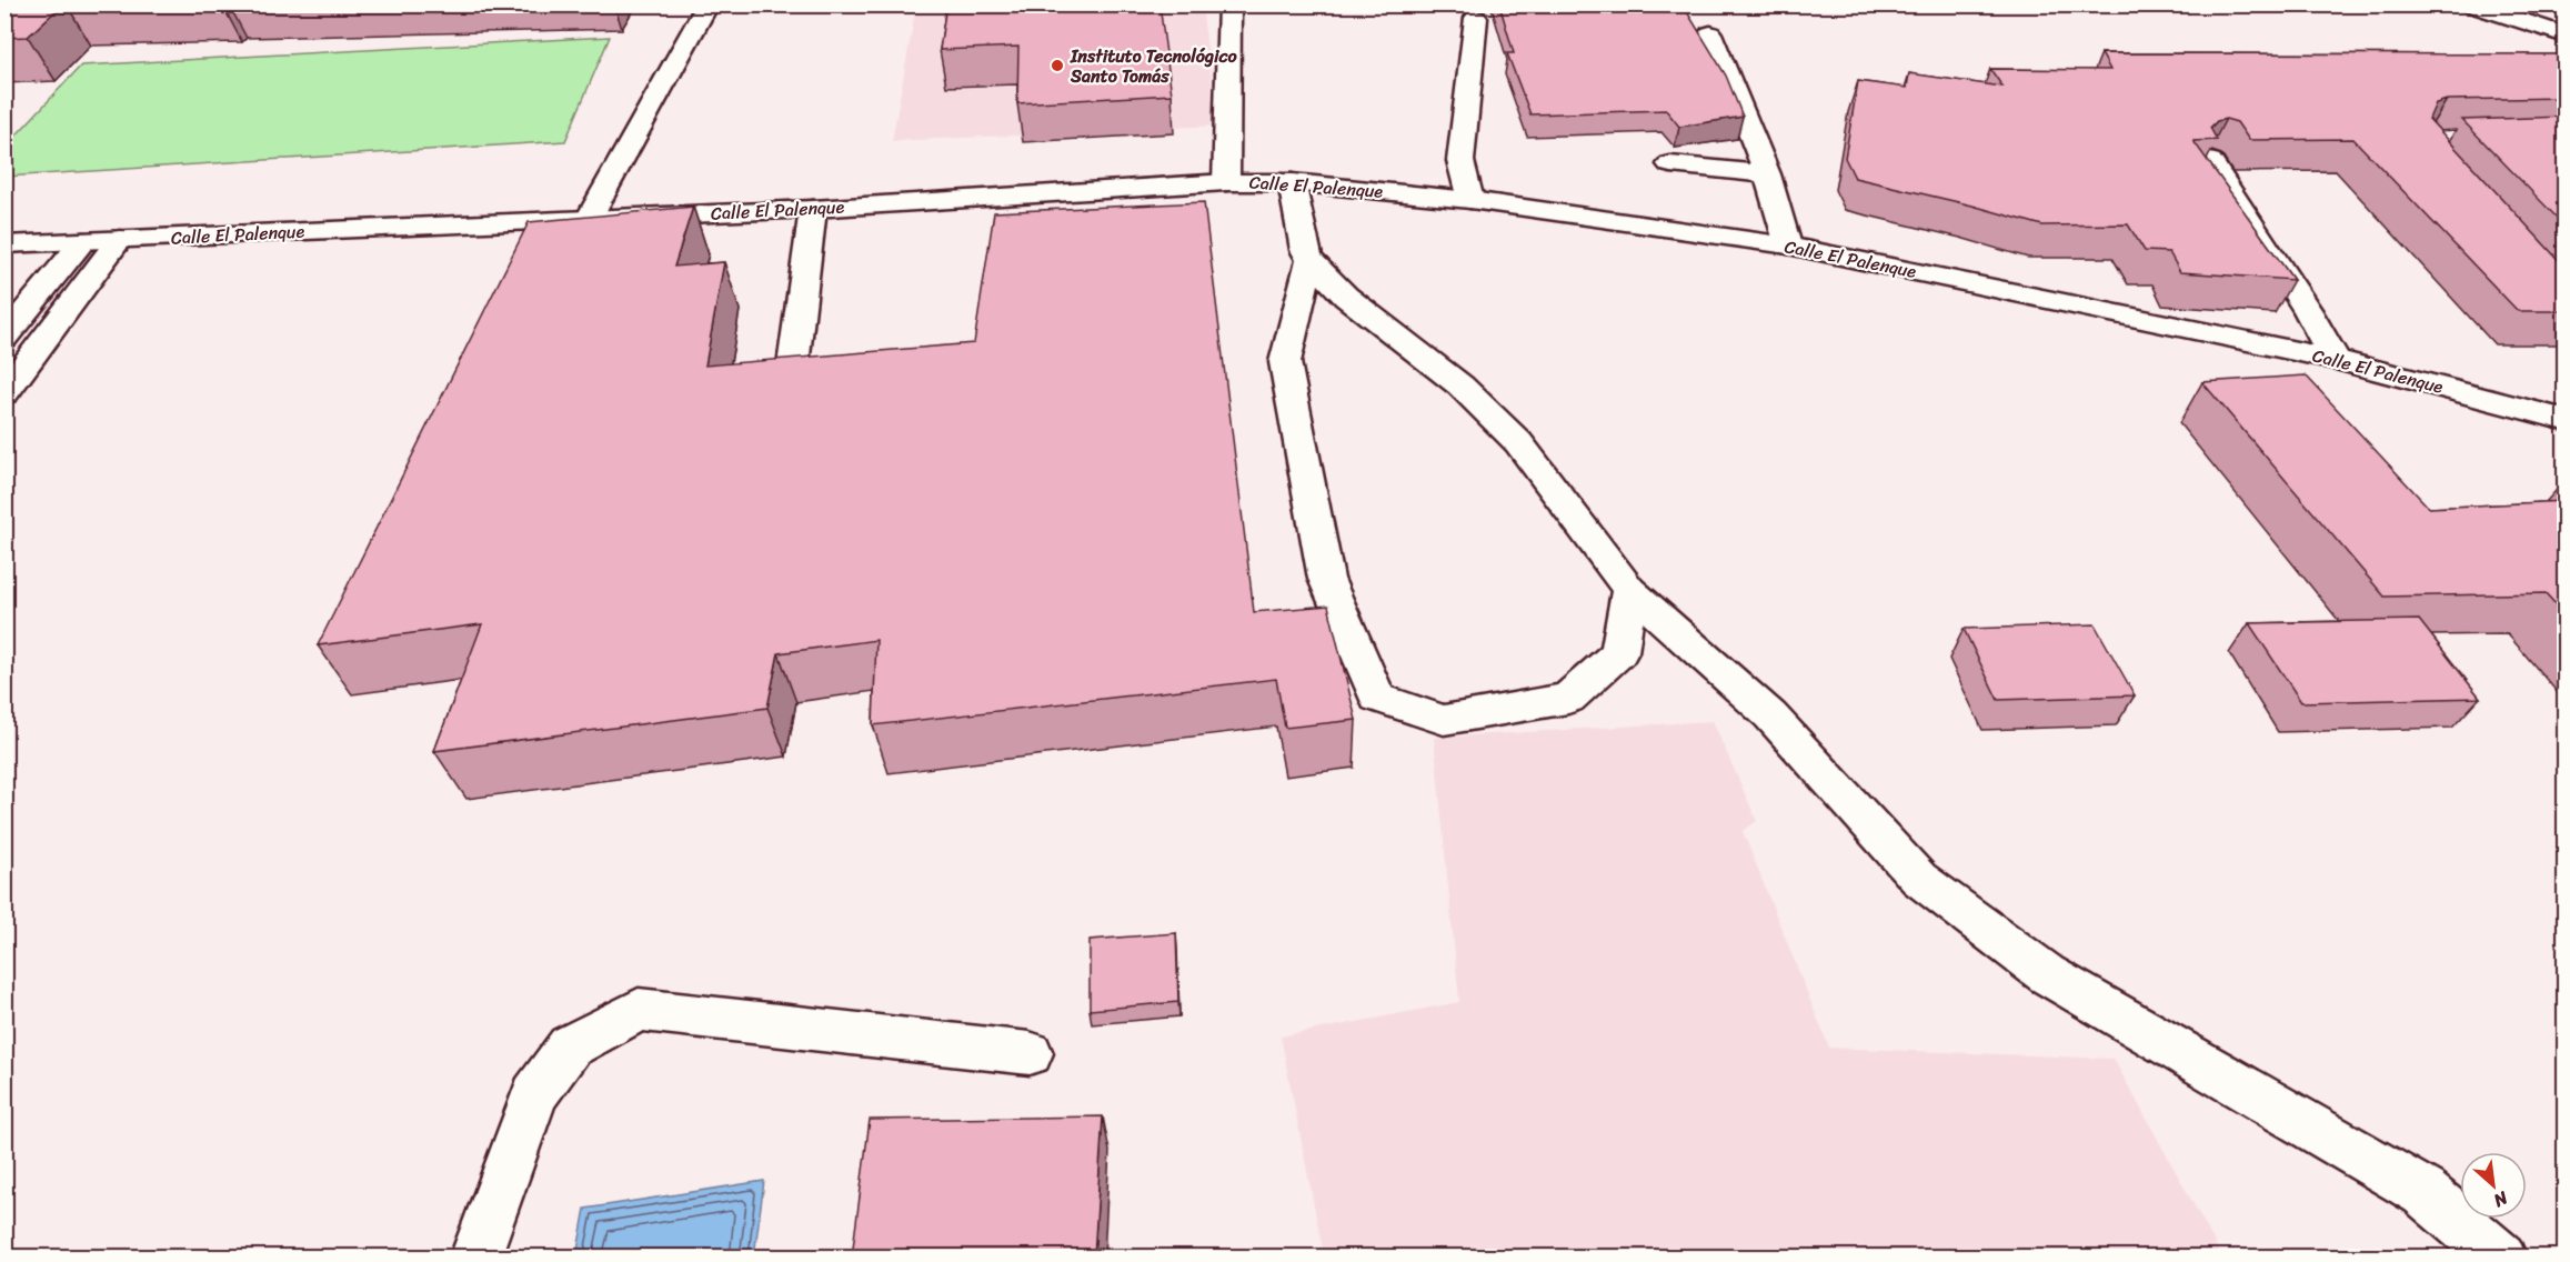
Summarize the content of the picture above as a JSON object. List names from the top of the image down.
{
  "streets": {
    "street": ["Calle El Palenque"]
  },
  "places": ["Instituto Tecnológico Santo Tomás"],
  "north": "bottom right"
}
